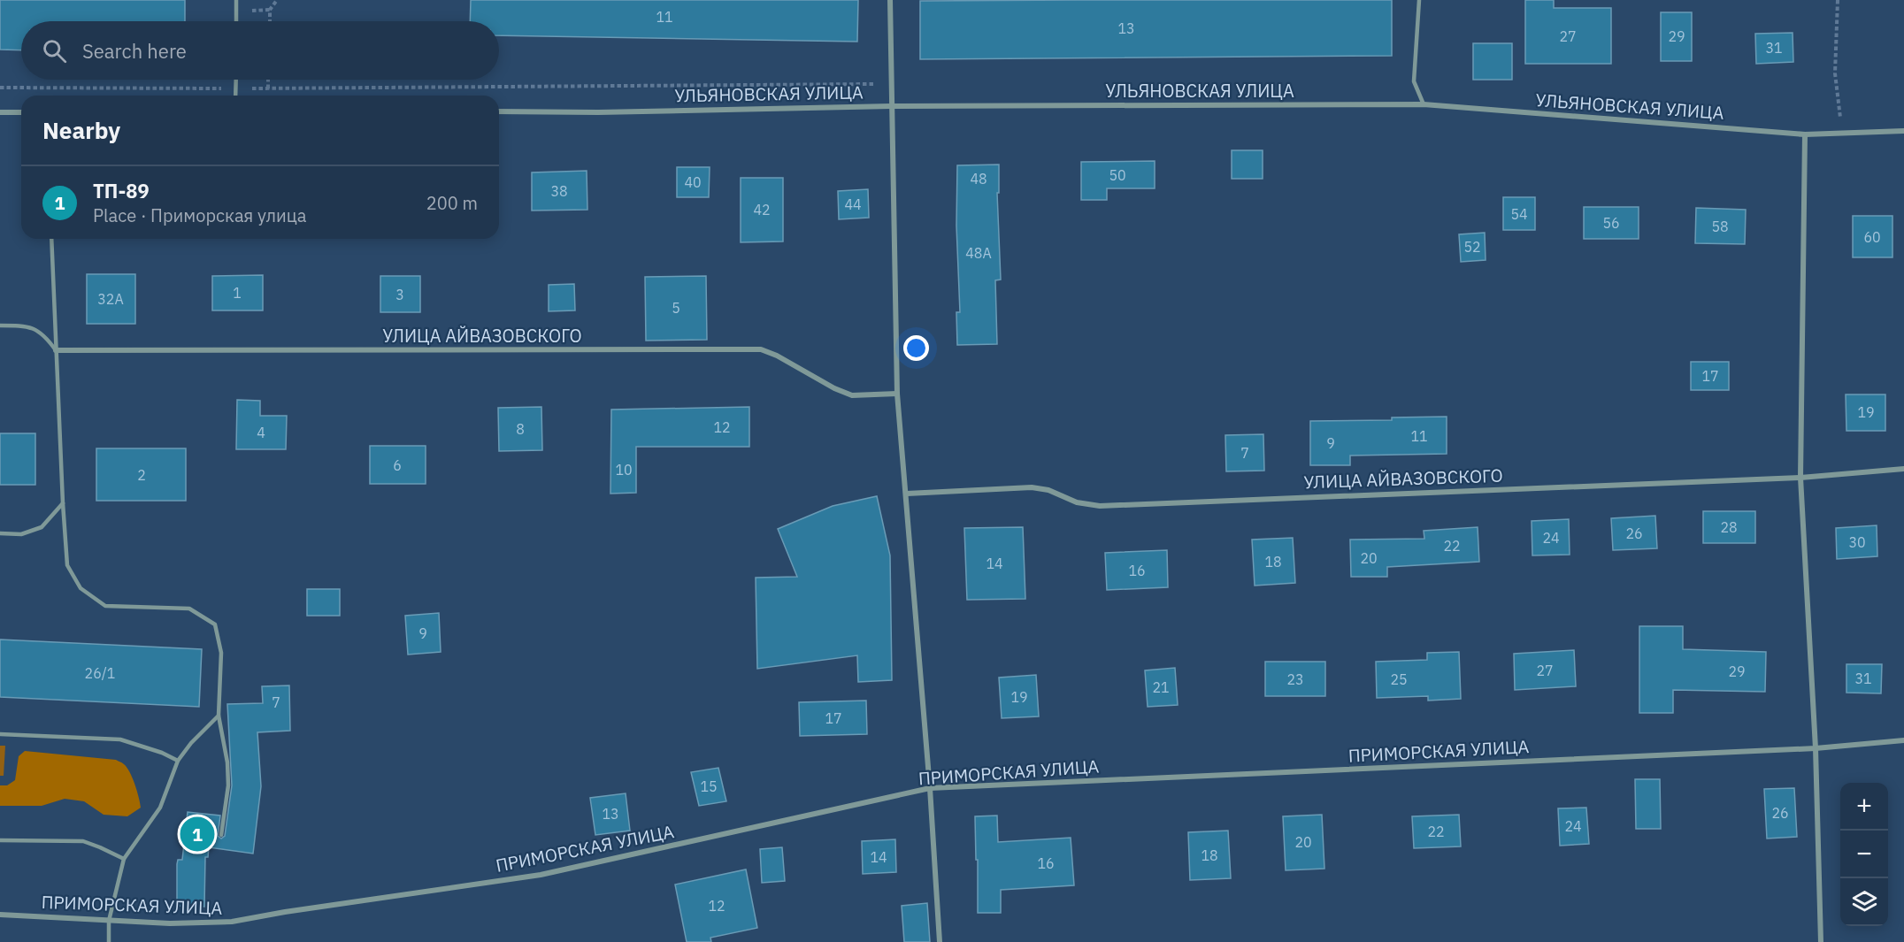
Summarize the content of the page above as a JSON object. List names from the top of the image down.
{
  "streets": {
    "street": ["УЛЬЯНОВСКАЯ УЛИЦА", "УЛИЦА АЙВАЗОВСКОГО", "ПРИМОРСКАЯ УЛИЦА"]
  },
  "house_numbers": [
    "11",
    "13",
    "27",
    "29",
    "31",
    "50",
    "48",
    "40",
    "38",
    "44",
    "42",
    "54",
    "56",
    "58",
    "60",
    "52",
    "48А",
    "1",
    "3",
    "32А",
    "5",
    "17",
    "19",
    "12",
    "8",
    "4",
    "11",
    "9",
    "7",
    "6",
    "10",
    "2",
    "28",
    "26",
    "24",
    "30",
    "22",
    "20",
    "18",
    "14",
    "16",
    "9",
    "27",
    "29",
    "26/1",
    "31",
    "23",
    "25",
    "21",
    "19",
    "7",
    "17",
    "15",
    "26",
    "13",
    "24",
    "22",
    "20",
    "18",
    "14",
    "16",
    "12"
  ],
  "page": {
    "search": "Search here",
    "heading": "Nearby",
    "list": [
      {
        "mark": "1",
        "name": "ТП-89",
        "note": "Place · Приморская улица",
        "value": "200 m"
      }
    ],
    "map_buttons": ["+", "−"],
    "pins": "1"
  }
}
